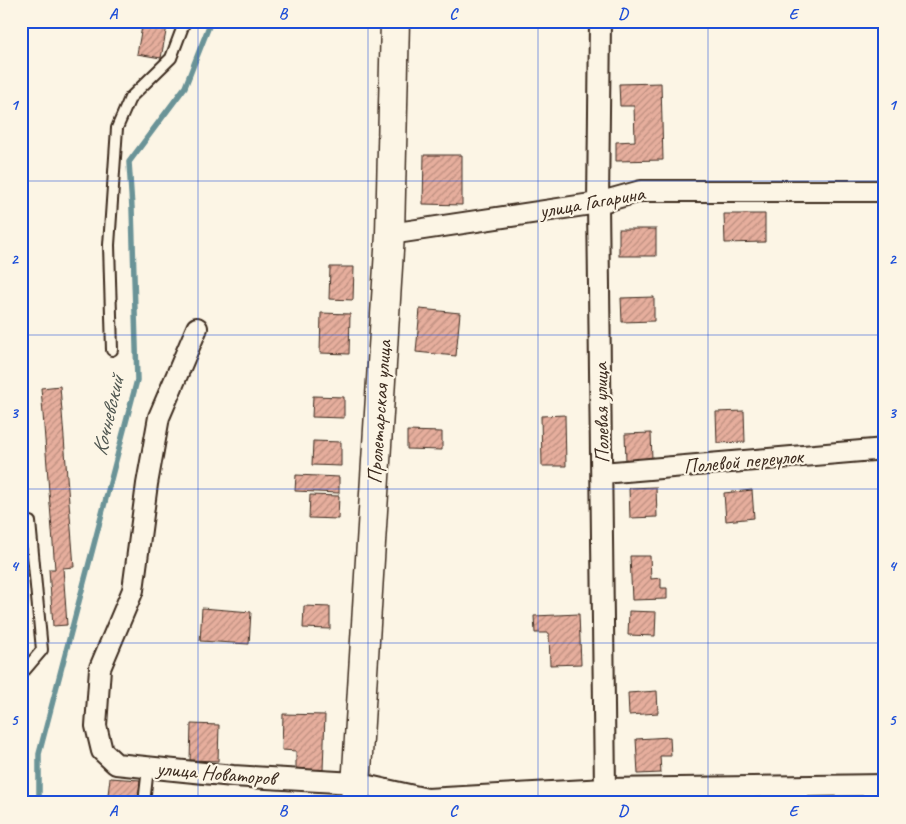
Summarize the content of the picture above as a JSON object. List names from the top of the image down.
{
  "streets": {
    "street": [
      "улица Гагарина",
      "Пролетарская улица",
      "Полевая улица",
      "Полевой переулок",
      "улица Новаторов"
    ]
  },
  "crossings": [
    ["улица Гагарина", "Пролетарская улица"],
    ["улица Гагарина", "Полевая улица"],
    ["Пролетарская улица", "улица Новаторов"],
    ["Полевая улица", "Полевой переулок"],
    ["Полевая улица", "улица Новаторов"]
  ],
  "water": ["Кочневский"],
  "grid": {
    "columns": [
      "A",
      "B",
      "C",
      "D",
      "E"
    ],
    "rows": [
      "1",
      "2",
      "3",
      "4",
      "5"
    ]
  }
}
